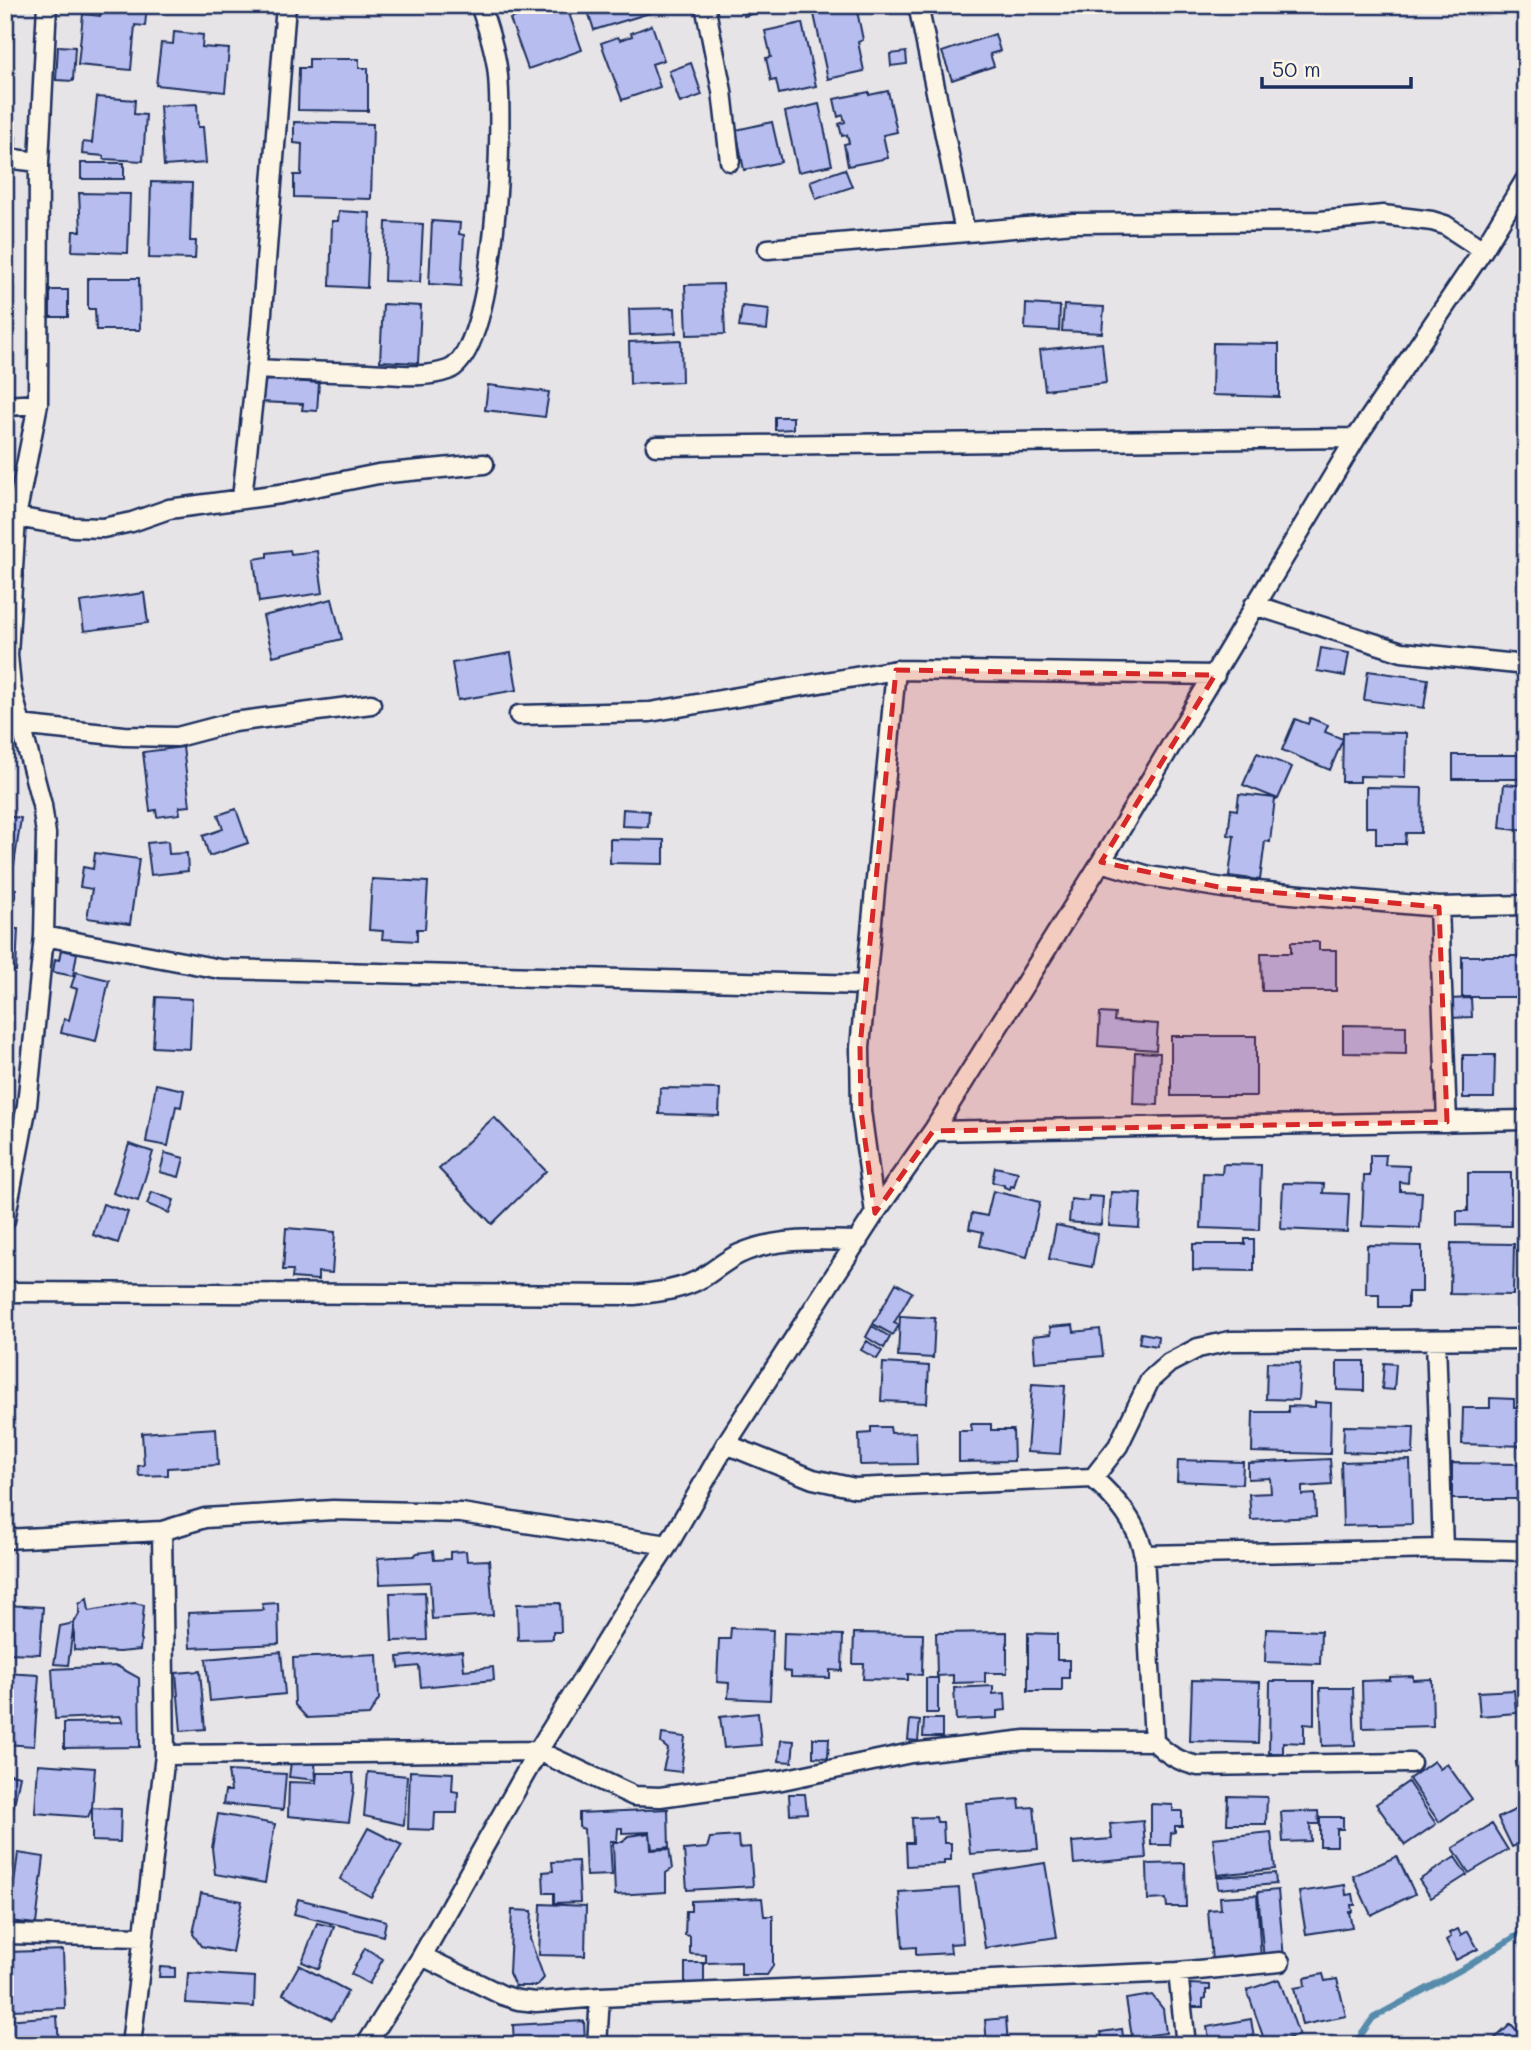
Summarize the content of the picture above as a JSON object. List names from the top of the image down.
{
  "scale_bar": "50 m"
}
